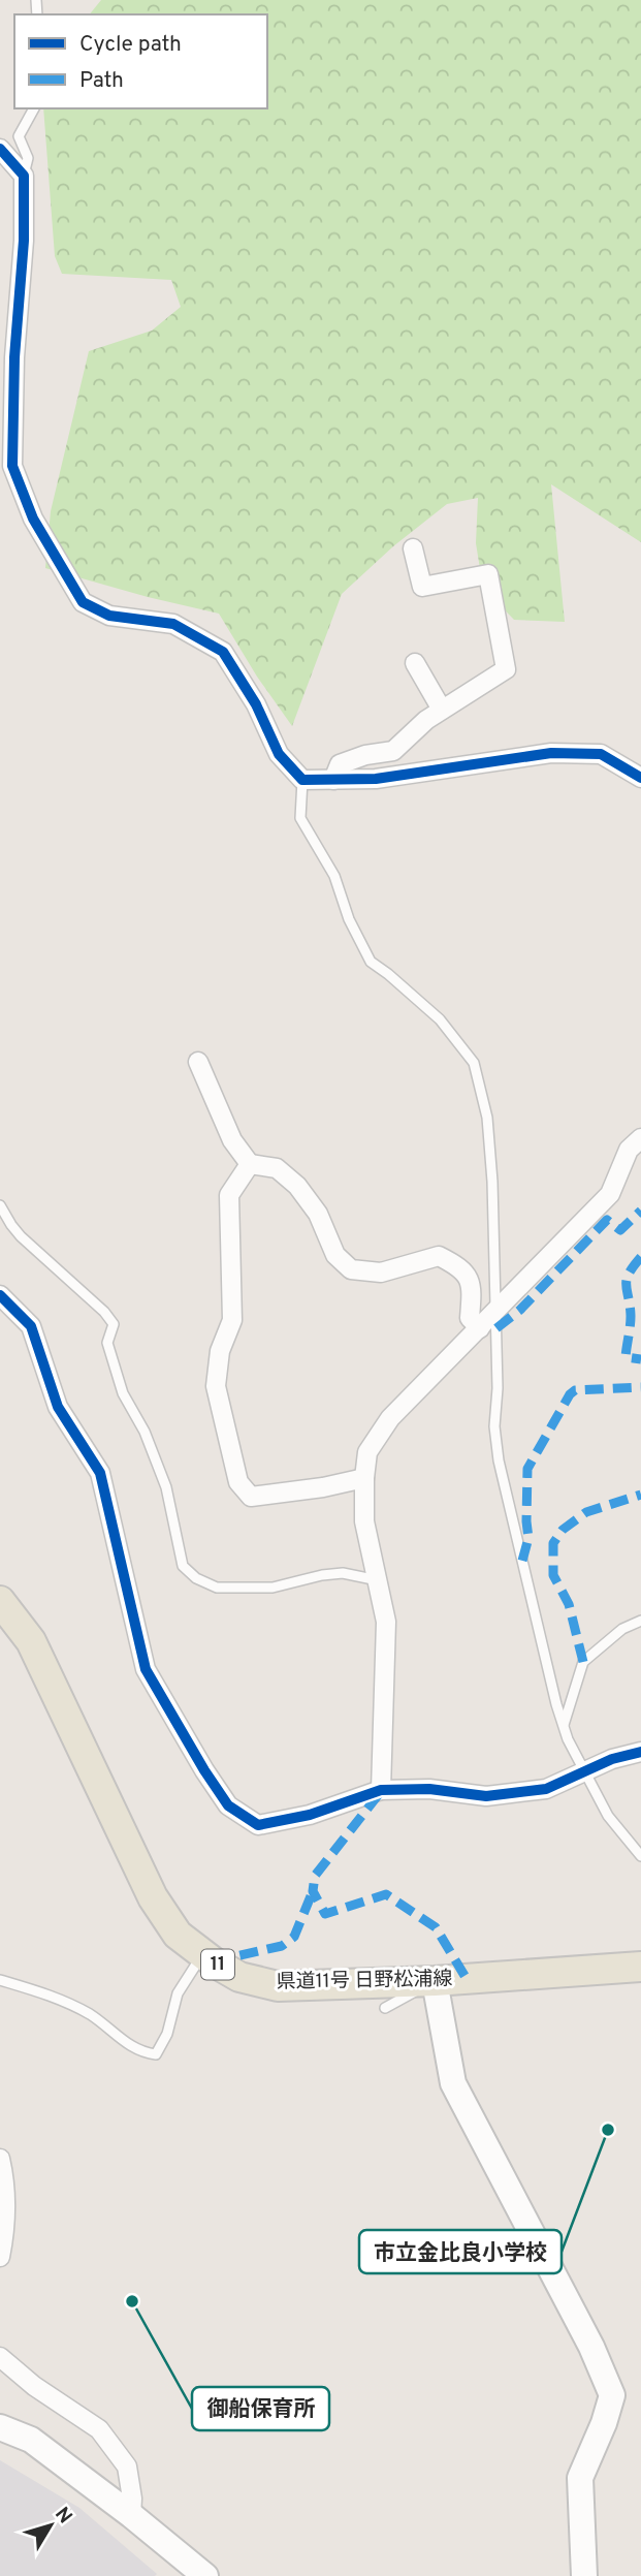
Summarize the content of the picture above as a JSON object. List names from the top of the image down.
{
  "streets": {
    "main road": ["11", "県道11号 日野松浦線"]
  },
  "places": ["市立金比良小学校", "御船保育所"],
  "legend": ["Cycle path", "Path"],
  "north": "top right"
}
